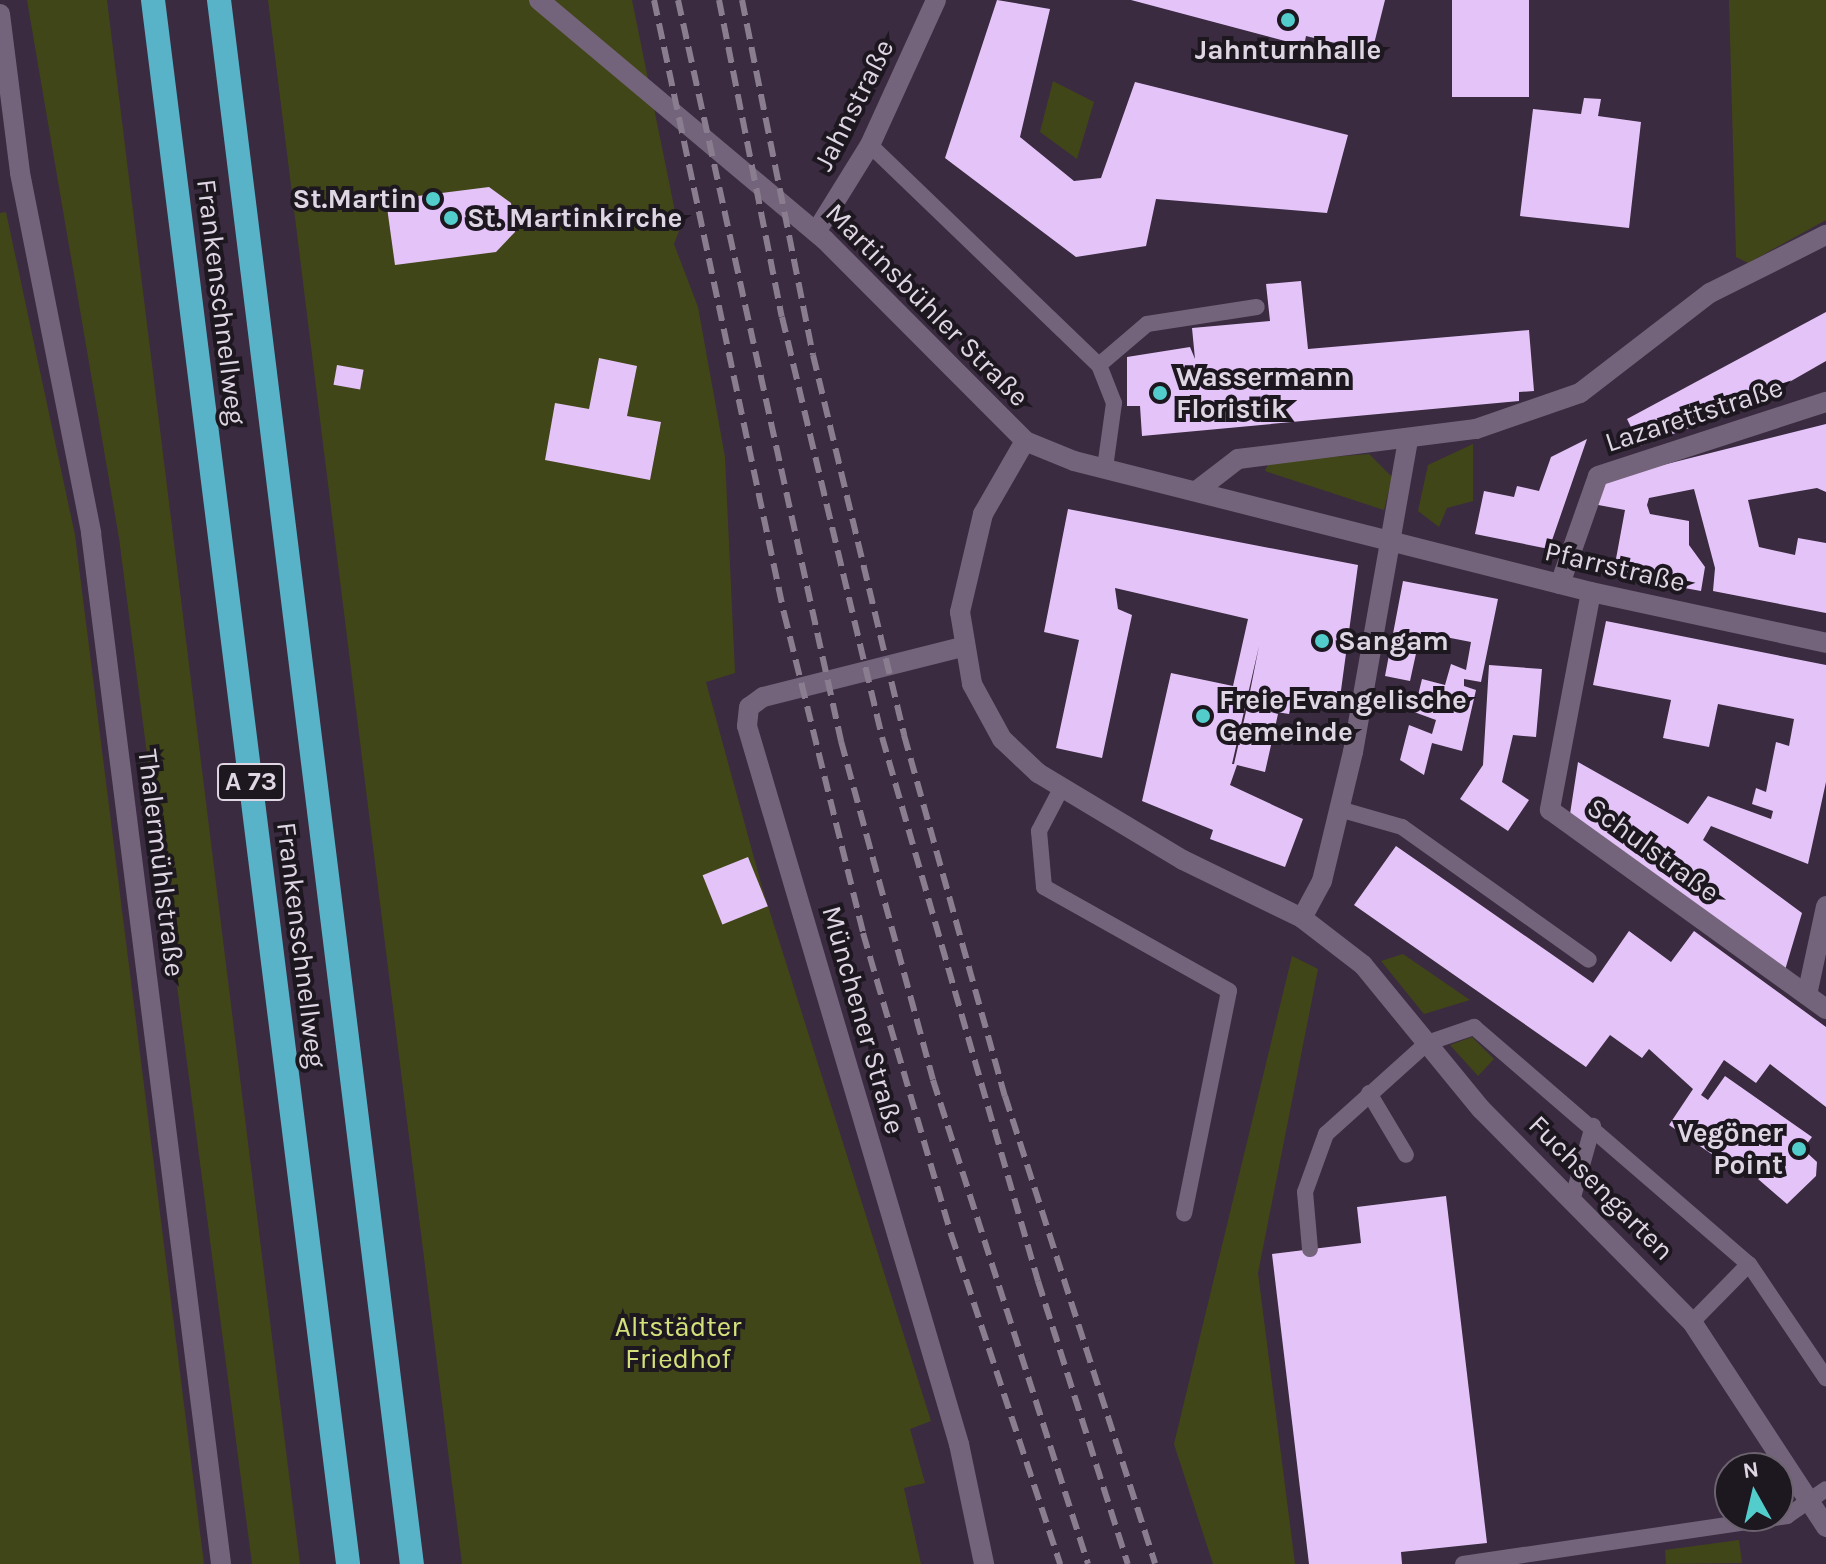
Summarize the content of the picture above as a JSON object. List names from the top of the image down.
{
  "streets": {
    "highway": ["Frankenschnellweg", "A 73"],
    "street": [
      "Jahnstraße",
      "Martinsbühler Straße",
      "Lazarettstraße",
      "Pfarrstraße",
      "Schulstraße",
      "Thalermühlstraße",
      "Münchener Straße",
      "Fuchsengarten"
    ]
  },
  "crossings": [
    ["Jahnstraße", "Martinsbühler Straße"],
    ["Martinsbühler Straße", "Pfarrstraße"],
    ["Martinsbühler Straße", "Fuchsengarten"],
    ["Lazarettstraße", "Pfarrstraße"],
    ["Pfarrstraße", "Schulstraße"],
    ["Münchener Straße", "Fuchsengarten"]
  ],
  "parks": ["Altstädter Friedhof"],
  "places": [
    "Jahnturnhalle",
    "St.Martin",
    "St. Martinkirche",
    "Wassermann Floristik",
    "Sangam",
    "Freie Evangelische Gemeinde",
    "Vegöner Point"
  ],
  "north": "top"
}
